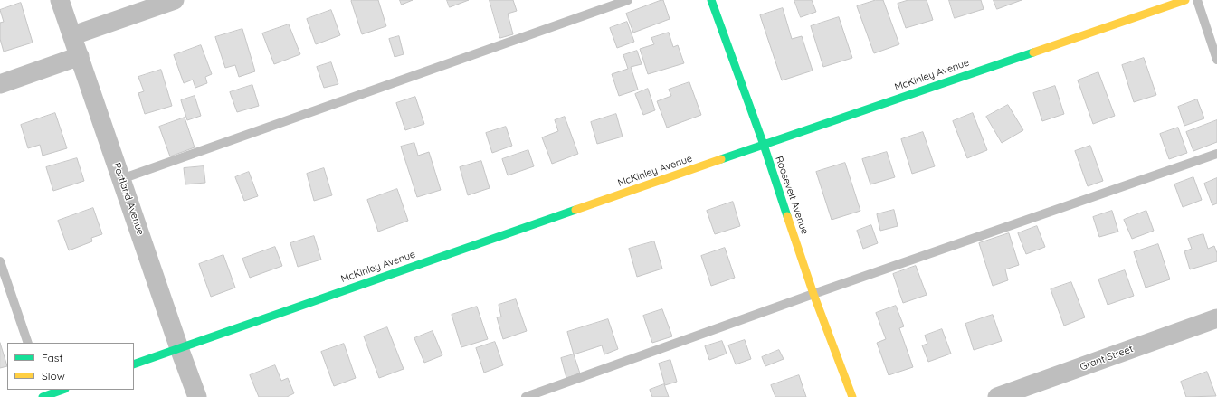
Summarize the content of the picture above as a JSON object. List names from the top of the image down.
{
  "streets": {
    "street": [
      "McKinley Avenue",
      "Roosevelt Avenue",
      "Portland Avenue",
      "Grant Street"
    ]
  },
  "crossings": [
    ["McKinley Avenue", "Roosevelt Avenue"],
    ["McKinley Avenue", "Portland Avenue"]
  ],
  "legend": ["Fast", "Slow"]
}
